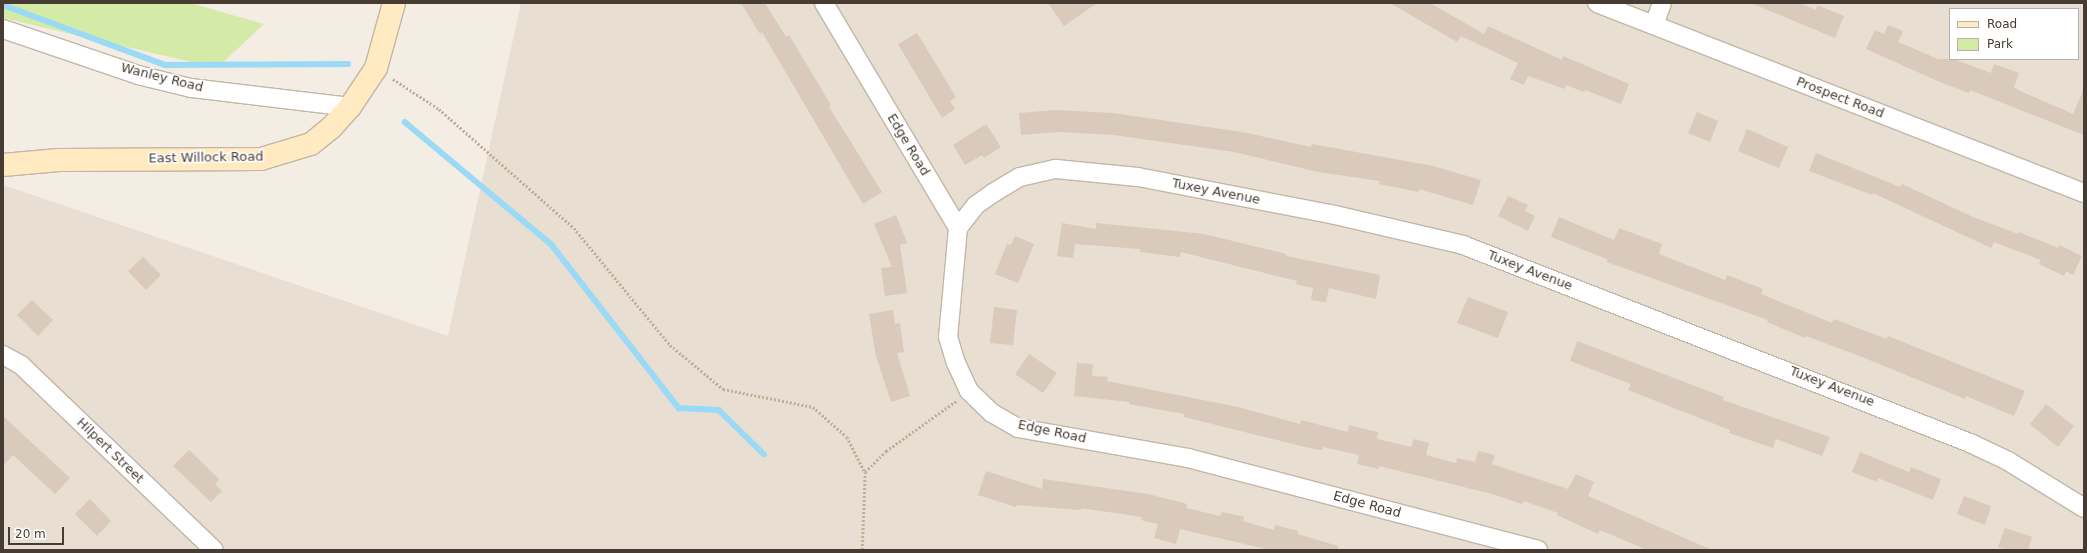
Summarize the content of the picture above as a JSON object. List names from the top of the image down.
{
  "streets": {
    "street": [
      "Wanley Road",
      "Prospect Road",
      "Edge Road",
      "East Willock Road",
      "Tuxey Avenue",
      "Hilpert Street"
    ]
  },
  "crossings": [
    ["Wanley Road", "East Willock Road"],
    ["Edge Road", "Tuxey Avenue"]
  ],
  "legend": ["Road", "Park"],
  "scale_bar": "20 m"
}
